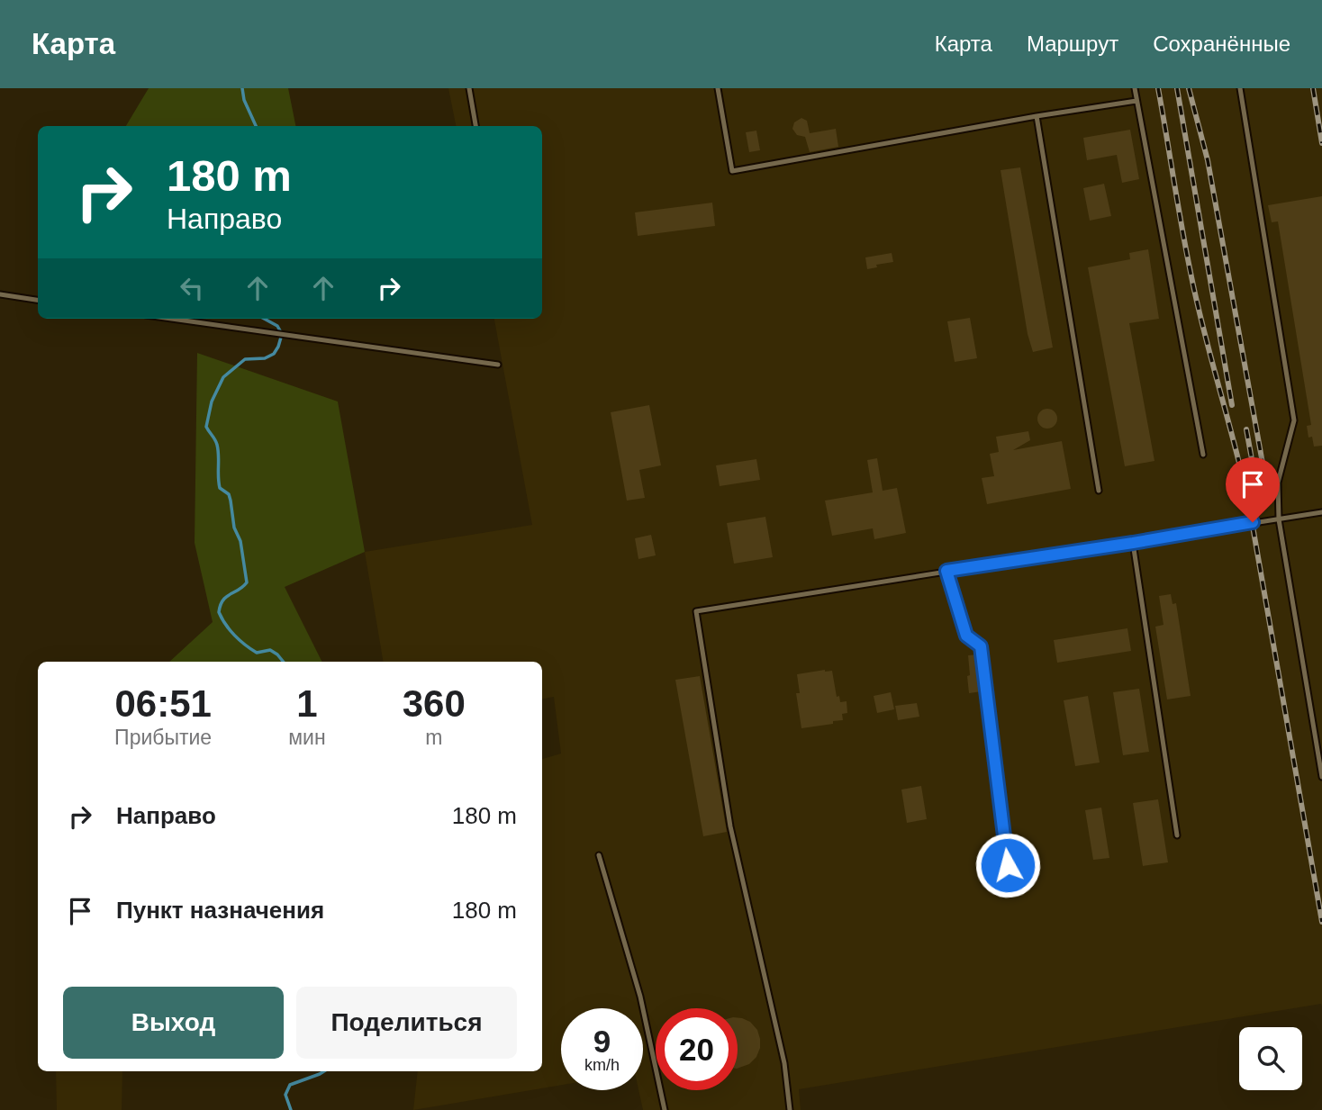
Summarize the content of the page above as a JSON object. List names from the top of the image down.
{
  "page": {
    "header": "Карта",
    "nav": ["Карта", "Маршрут", "Сохранённые"],
    "turn": ["180 m", "Направо"],
    "eta": [
      "06:51",
      "Прибытие",
      "1",
      "мин",
      "360",
      "m"
    ],
    "list": [
      {
        "name": "Направо",
        "value": "180 m"
      },
      {
        "name": "Пункт назначения",
        "value": "180 m"
      }
    ],
    "buttons": ["Выход", "Поделиться"],
    "speed": "9 km/h",
    "limit": "20"
  }
}
